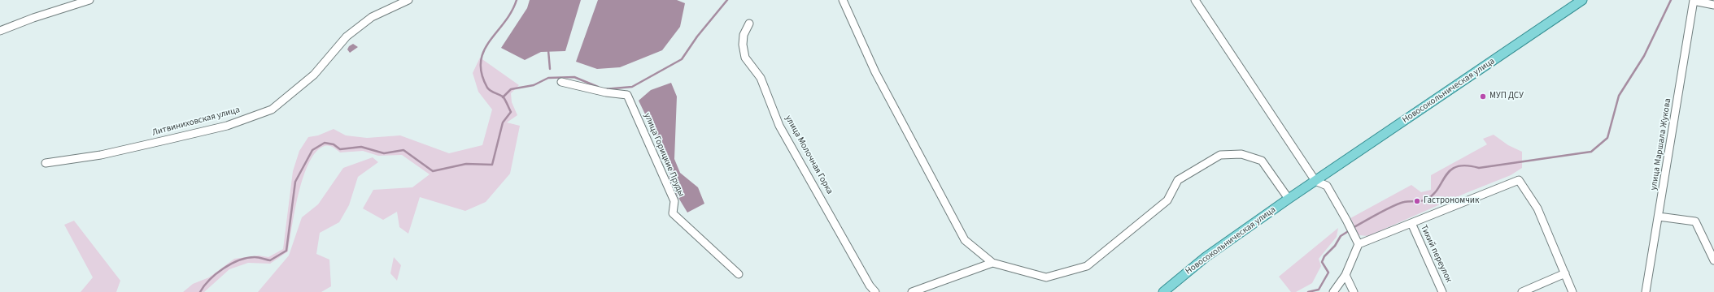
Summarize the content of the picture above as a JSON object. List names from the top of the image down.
{
  "streets": {
    "main road": ["Новосокольническая улица"],
    "street": [
      "Литвиниховская улица",
      "улица Маршала Жукова",
      "улица Горицкие Пруды",
      "улица Молочная Горка",
      "Тихий переулок"
    ]
  },
  "places": ["МУП ДСУ", "Гастрономчик"]
}
